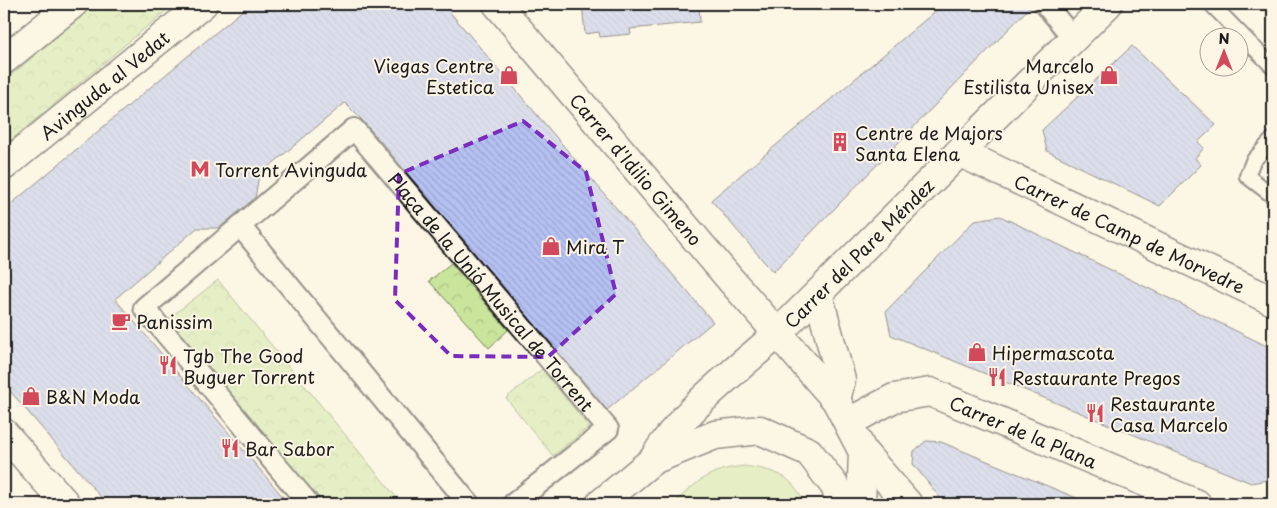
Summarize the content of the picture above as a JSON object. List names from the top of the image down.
{
  "streets": {
    "street": [
      "Avinguda al Vedat",
      "Carrer d'Idilio Gimeno",
      "Carrer de Camp de Morvedre",
      "Carrer del Pare Méndez",
      "Plaça de la Unió Musical de Torrent",
      "Carrer de la Plana"
    ]
  },
  "crossings": [
    ["Carrer d'Idilio Gimeno", "Carrer del Pare Méndez"],
    ["Carrer d'Idilio Gimeno", "Carrer de la Plana"],
    ["Carrer de Camp de Morvedre", "Carrer del Pare Méndez"]
  ],
  "places": {
    "shop": [
      "Viegas Centre Estetica",
      "Marcelo Estilista Unisex",
      "Mira T",
      "Hipermascota",
      "B&N Moda"
    ],
    "building": ["Centre de Majors Santa Elena"],
    "metro station": ["Torrent Avinguda"],
    "cafe": ["Panissim"],
    "restaurant": [
      "Tgb The Good Buguer Torrent",
      "Restaurante Pregos",
      "Restaurante Casa Marcelo",
      "Bar Sabor"
    ]
  },
  "north": "top"
}
